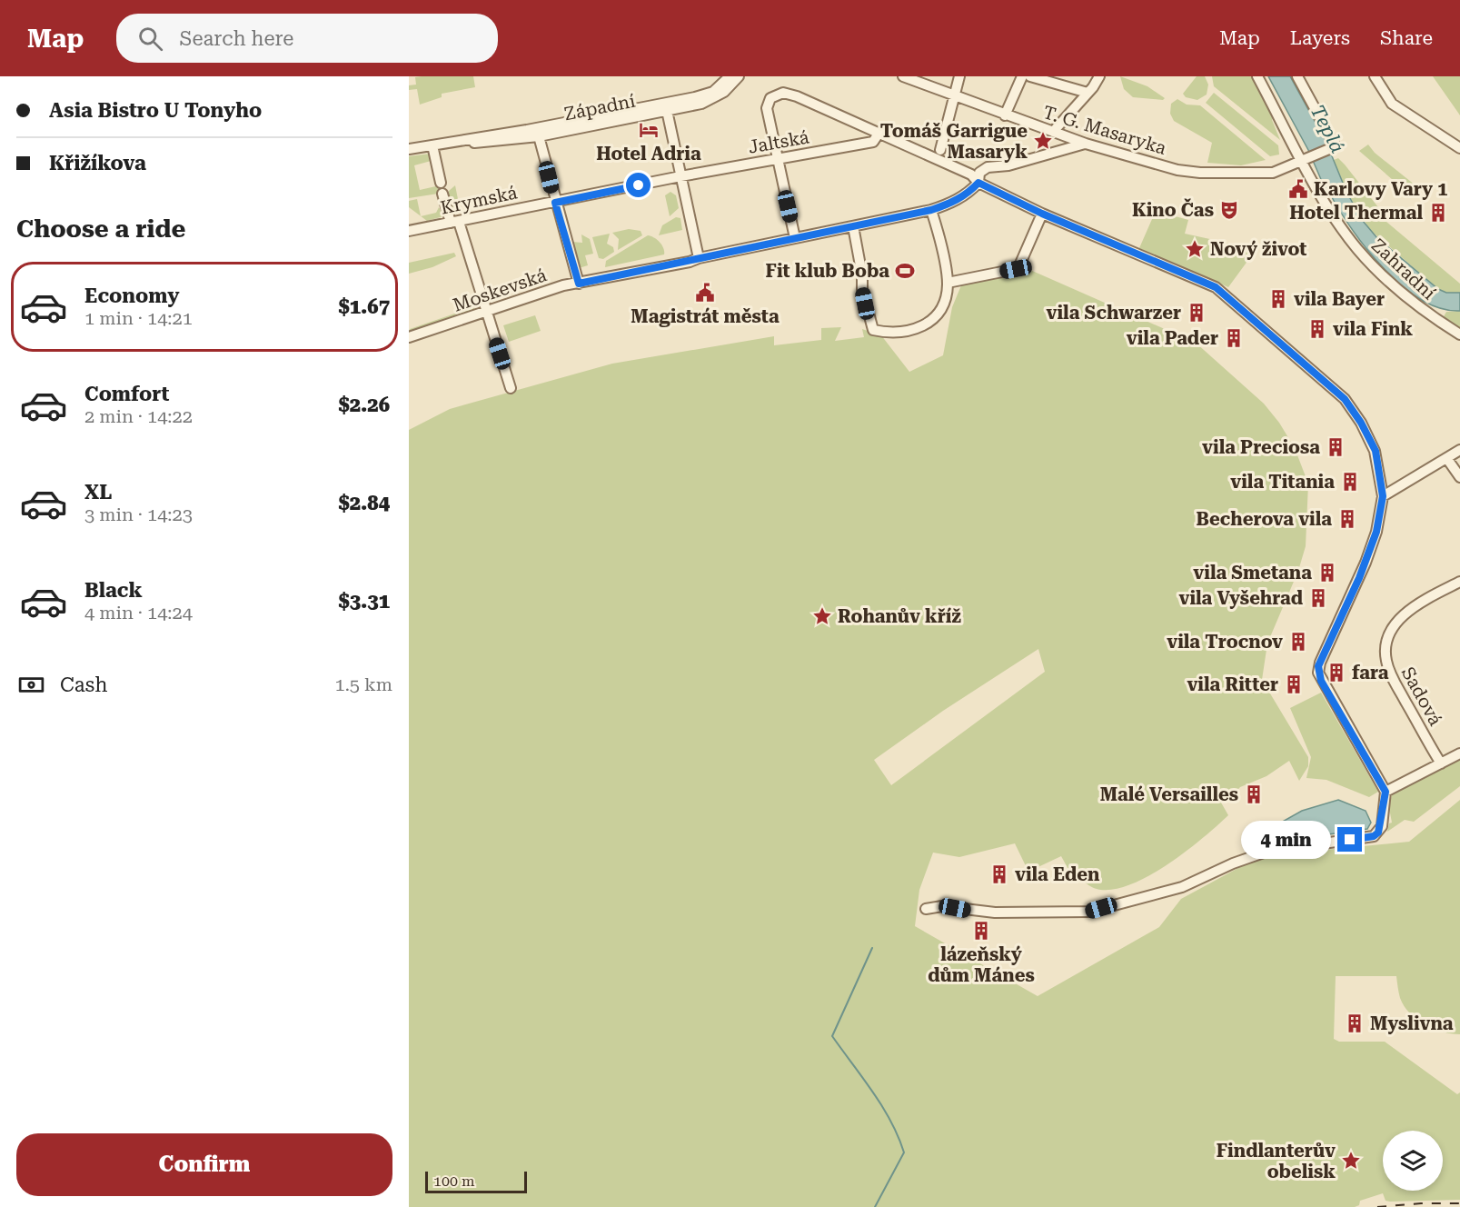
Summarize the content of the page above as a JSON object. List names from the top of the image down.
{
  "streets": {
    "street": [
      "Západní",
      "T. G. Masaryka",
      "Jaltská",
      "Krymská",
      "Zahradní",
      "Moskevská",
      "Sadová"
    ]
  },
  "crossings": [
    ["T. G. Masaryka", "Zahradní"],
    ["T. G. Masaryka", "Moskevská"],
    ["Jaltská", "Krymská"]
  ],
  "water": ["Teplá"],
  "places": {
    "hotel": ["Hotel Adria"],
    "place": [
      "Tomáš Garrigue Masaryk",
      "Nový život",
      "Rohanův kříž",
      "Findlanterův obelisk"
    ],
    "public building": ["Karlovy Vary 1", "Magistrát města"],
    "theatre": ["Kino Čas"],
    "building": [
      "Hotel Thermal",
      "vila Bayer",
      "vila Schwarzer",
      "vila Fink",
      "vila Pader",
      "vila Preciosa",
      "vila Titania",
      "Becherova vila",
      "vila Smetana",
      "vila Vyšehrad",
      "vila Trocnov",
      "fara",
      "vila Ritter",
      "Malé Versailles",
      "vila Eden",
      "lázeňský dům Mánes",
      "Myslivna"
    ],
    "sports": ["Fit klub Boba"]
  },
  "scale_bar": "100 m",
  "page": {
    "header": "Map",
    "search": "Search here",
    "nav": ["Map", "Layers", "Share"],
    "banner": ["Asia Bistro U Tonyho", "Křižíkova"],
    "heading": "Choose a ride",
    "list": [
      {
        "name": "Economy",
        "note": "1 min · 14:21",
        "value": "$1.67"
      },
      {
        "name": "Comfort",
        "note": "2 min · 14:22",
        "value": "$2.26"
      },
      {
        "name": "XL",
        "note": "3 min · 14:23",
        "value": "$2.84"
      },
      {
        "name": "Black",
        "note": "4 min · 14:24",
        "value": "$3.31"
      }
    ],
    "pay": ["Cash", "1.5 km"],
    "bubble": "4 min",
    "buttons": "Confirm",
    "scale": "100 m"
  }
}
